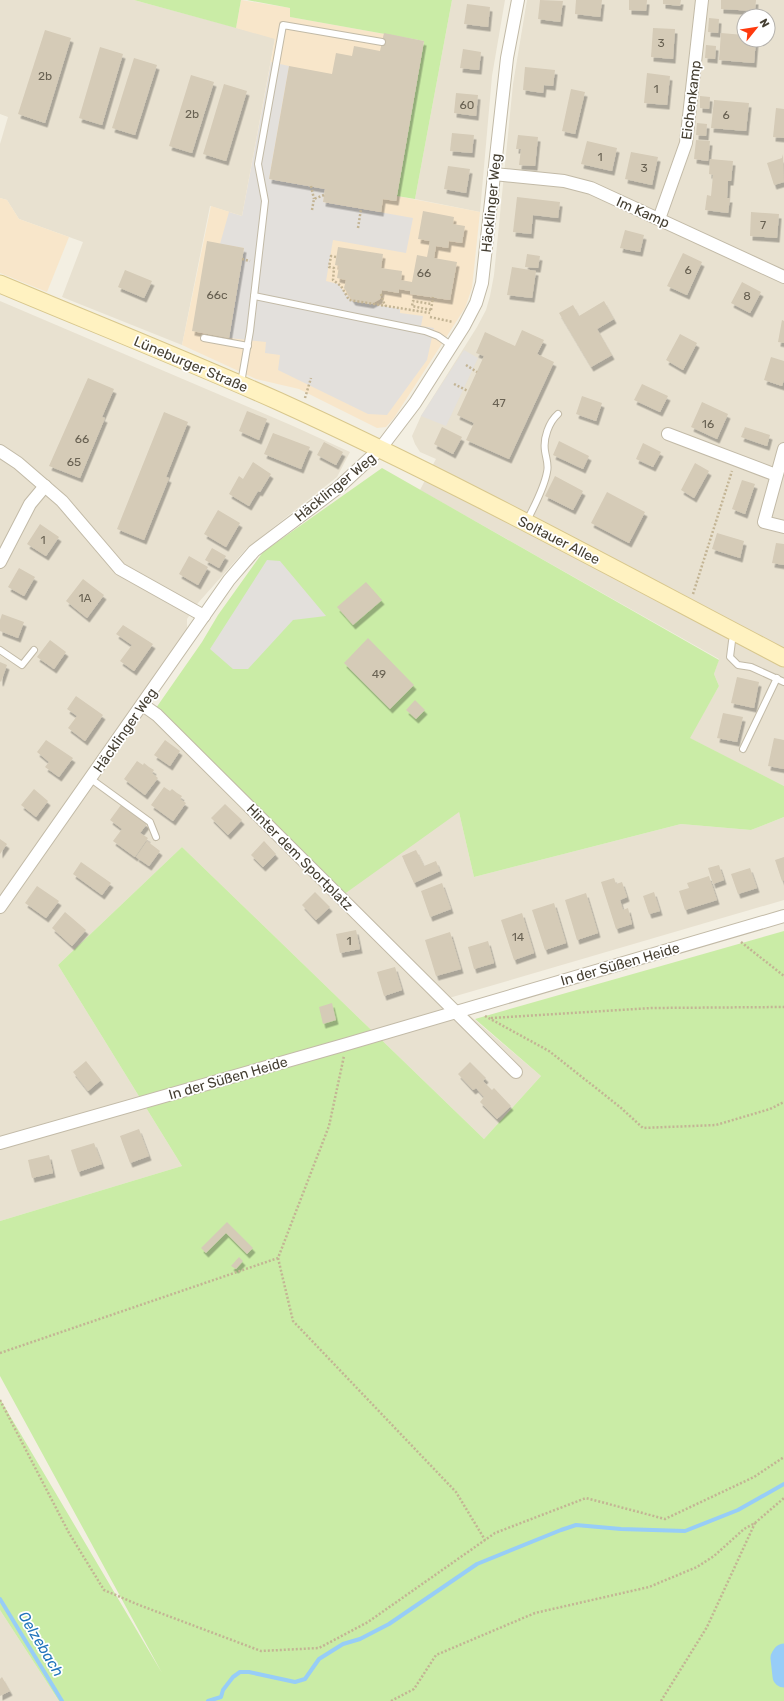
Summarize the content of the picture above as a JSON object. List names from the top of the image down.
{
  "streets": {
    "street": [
      "Eichenkamp",
      "Häcklinger Weg",
      "Im Kamp",
      "Lüneburger Straße",
      "Soltauer Allee",
      "Hinter dem Sportplatz",
      "In der Süßen Heide"
    ]
  },
  "crossings": [
    ["Eichenkamp", "Im Kamp"],
    ["Häcklinger Weg", "Im Kamp"],
    ["Häcklinger Weg", "Lüneburger Straße"],
    ["Häcklinger Weg", "Soltauer Allee"],
    ["Häcklinger Weg", "Hinter dem Sportplatz"],
    ["Lüneburger Straße", "Soltauer Allee"],
    ["Hinter dem Sportplatz", "In der Süßen Heide"]
  ],
  "water": ["Oelzebach"],
  "house_numbers": [
    "3",
    "2b",
    "1",
    "60",
    "2b",
    "6",
    "1",
    "3",
    "7",
    "6",
    "66",
    "66c",
    "8",
    "47",
    "16",
    "66",
    "65",
    "1",
    "1A",
    "49",
    "14",
    "1"
  ],
  "north": "top right"
}
